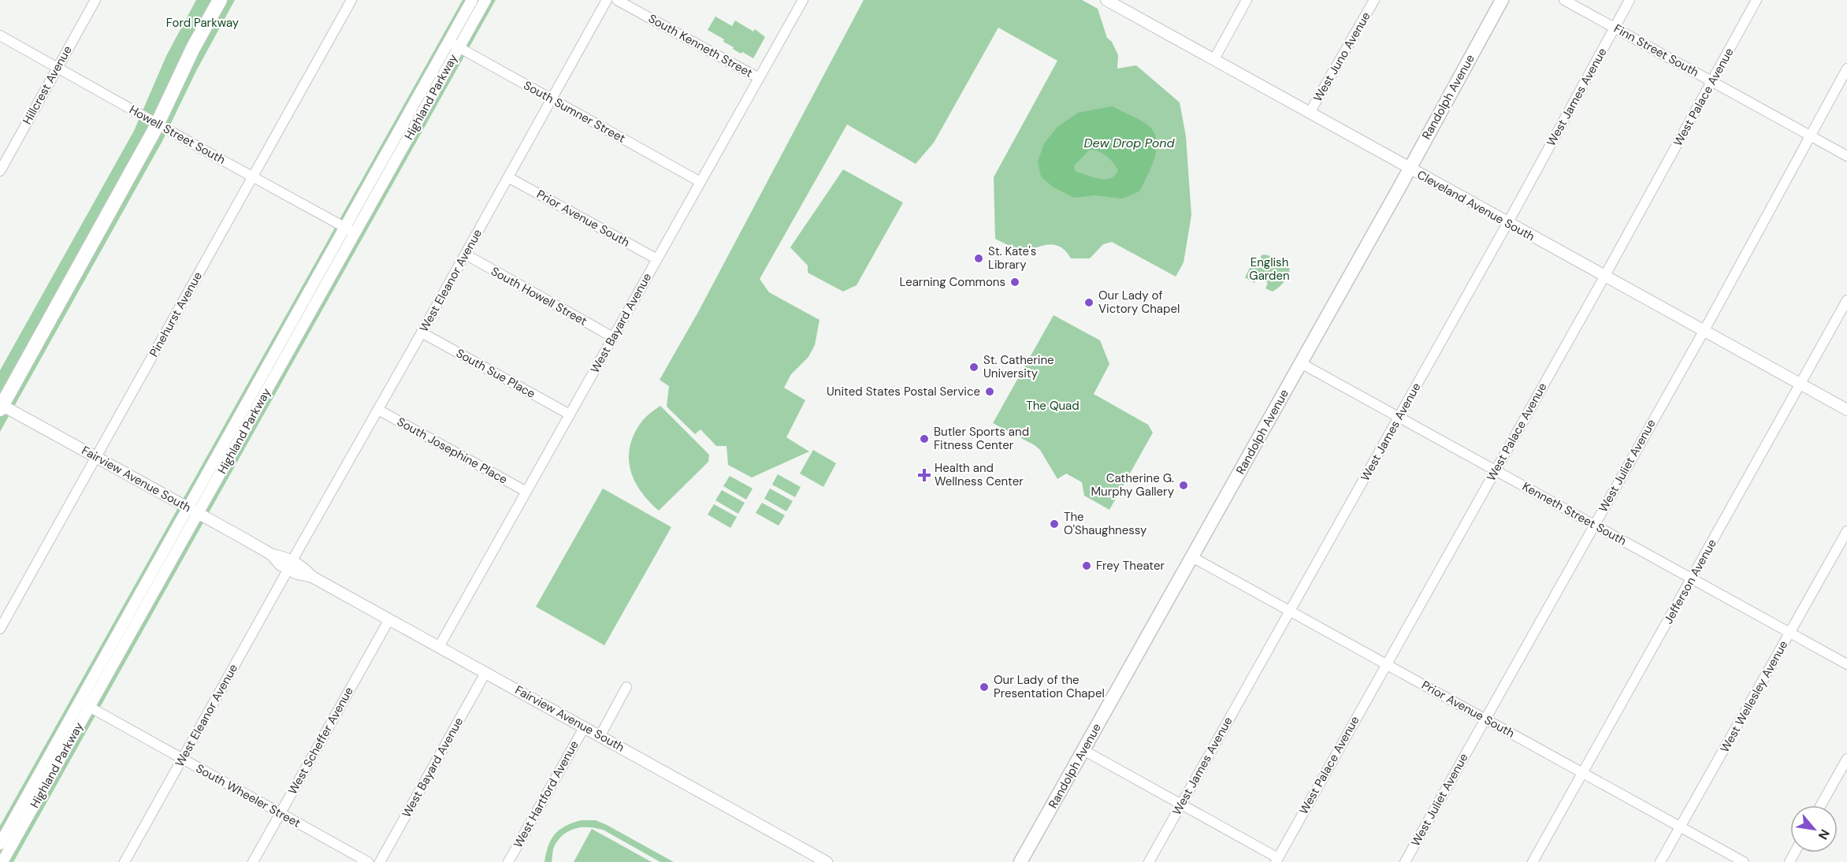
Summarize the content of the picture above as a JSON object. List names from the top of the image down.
{
  "streets": {
    "main road": ["Randolph Avenue"],
    "street": [
      "South Kenneth Street",
      "Finn Street South",
      "West Juno Avenue",
      "Hillcrest Avenue",
      "Highland Parkway",
      "West James Avenue",
      "West Palace Avenue",
      "South Sumner Street",
      "Howell Street South",
      "Cleveland Avenue South",
      "Prior Avenue South",
      "West Eleanor Avenue",
      "South Howell Street",
      "Pinehurst Avenue",
      "West Bayard Avenue",
      "South Sue Place",
      "South Josephine Place",
      "West Juliet Avenue",
      "Fairview Avenue South",
      "Kenneth Street South",
      "Jefferson Avenue",
      "West Wellesley Avenue",
      "West Scheffer Avenue",
      "West Hartford Avenue",
      "South Wheeler Street"
    ]
  },
  "crossings": [
    ["South Kenneth Street", "West Bayard Avenue"],
    ["Finn Street South", "West James Avenue"],
    ["Finn Street South", "West Palace Avenue"],
    ["Finn Street South", "West Juliet Avenue"],
    ["West Juno Avenue", "Cleveland Avenue South"],
    ["Hillcrest Avenue", "Howell Street South"],
    ["Highland Parkway", "South Sumner Street"],
    ["Highland Parkway", "Howell Street South"],
    ["Highland Parkway", "Fairview Avenue South"],
    ["Highland Parkway", "South Wheeler Street"],
    ["Randolph Avenue", "Cleveland Avenue South"],
    ["Randolph Avenue", "Prior Avenue South"],
    ["Randolph Avenue", "Kenneth Street South"],
    ["West James Avenue", "Cleveland Avenue South"],
    ["West James Avenue", "Prior Avenue South"],
    ["West James Avenue", "Kenneth Street South"],
    ["West Palace Avenue", "Cleveland Avenue South"],
    ["West Palace Avenue", "Prior Avenue South"],
    ["West Palace Avenue", "Kenneth Street South"],
    ["South Sumner Street", "West Eleanor Avenue"],
    ["South Sumner Street", "West Bayard Avenue"],
    ["Howell Street South", "Pinehurst Avenue"],
    ["Cleveland Avenue South", "West Juliet Avenue"],
    ["Cleveland Avenue South", "Jefferson Avenue"],
    ["Prior Avenue South", "West Eleanor Avenue"],
    ["Prior Avenue South", "West Bayard Avenue"],
    ["Prior Avenue South", "West Juliet Avenue"],
    ["Prior Avenue South", "Jefferson Avenue"],
    ["Prior Avenue South", "West Wellesley Avenue"],
    ["West Eleanor Avenue", "South Howell Street"],
    ["West Eleanor Avenue", "South Sue Place"],
    ["West Eleanor Avenue", "South Josephine Place"],
    ["West Eleanor Avenue", "Fairview Avenue South"],
    ["West Eleanor Avenue", "South Wheeler Street"],
    ["South Howell Street", "West Bayard Avenue"],
    ["Pinehurst Avenue", "Fairview Avenue South"],
    ["West Bayard Avenue", "South Sue Place"],
    ["West Bayard Avenue", "South Josephine Place"],
    ["West Bayard Avenue", "Fairview Avenue South"],
    ["West Juliet Avenue", "Kenneth Street South"],
    ["Fairview Avenue South", "West Scheffer Avenue"],
    ["Fairview Avenue South", "West Hartford Avenue"],
    ["Kenneth Street South", "Jefferson Avenue"],
    ["Kenneth Street South", "West Wellesley Avenue"],
    ["West Scheffer Avenue", "South Wheeler Street"]
  ],
  "water": ["Dew Drop Pond"],
  "parks": ["Ford Parkway", "English Garden", "The Quad"],
  "places": {
    "other": [
      "St. Kate's Library",
      "Learning Commons",
      "Our Lady of Victory Chapel",
      "St. Catherine University",
      "United States Postal Service",
      "Butler Sports and Fitness Center",
      "Catherine G. Murphy Gallery",
      "The O'Shaughnessy",
      "Frey Theater",
      "Our Lady of the Presentation Chapel"
    ],
    "health": ["Health and Wellness Center"]
  },
  "north": "bottom right"
}
